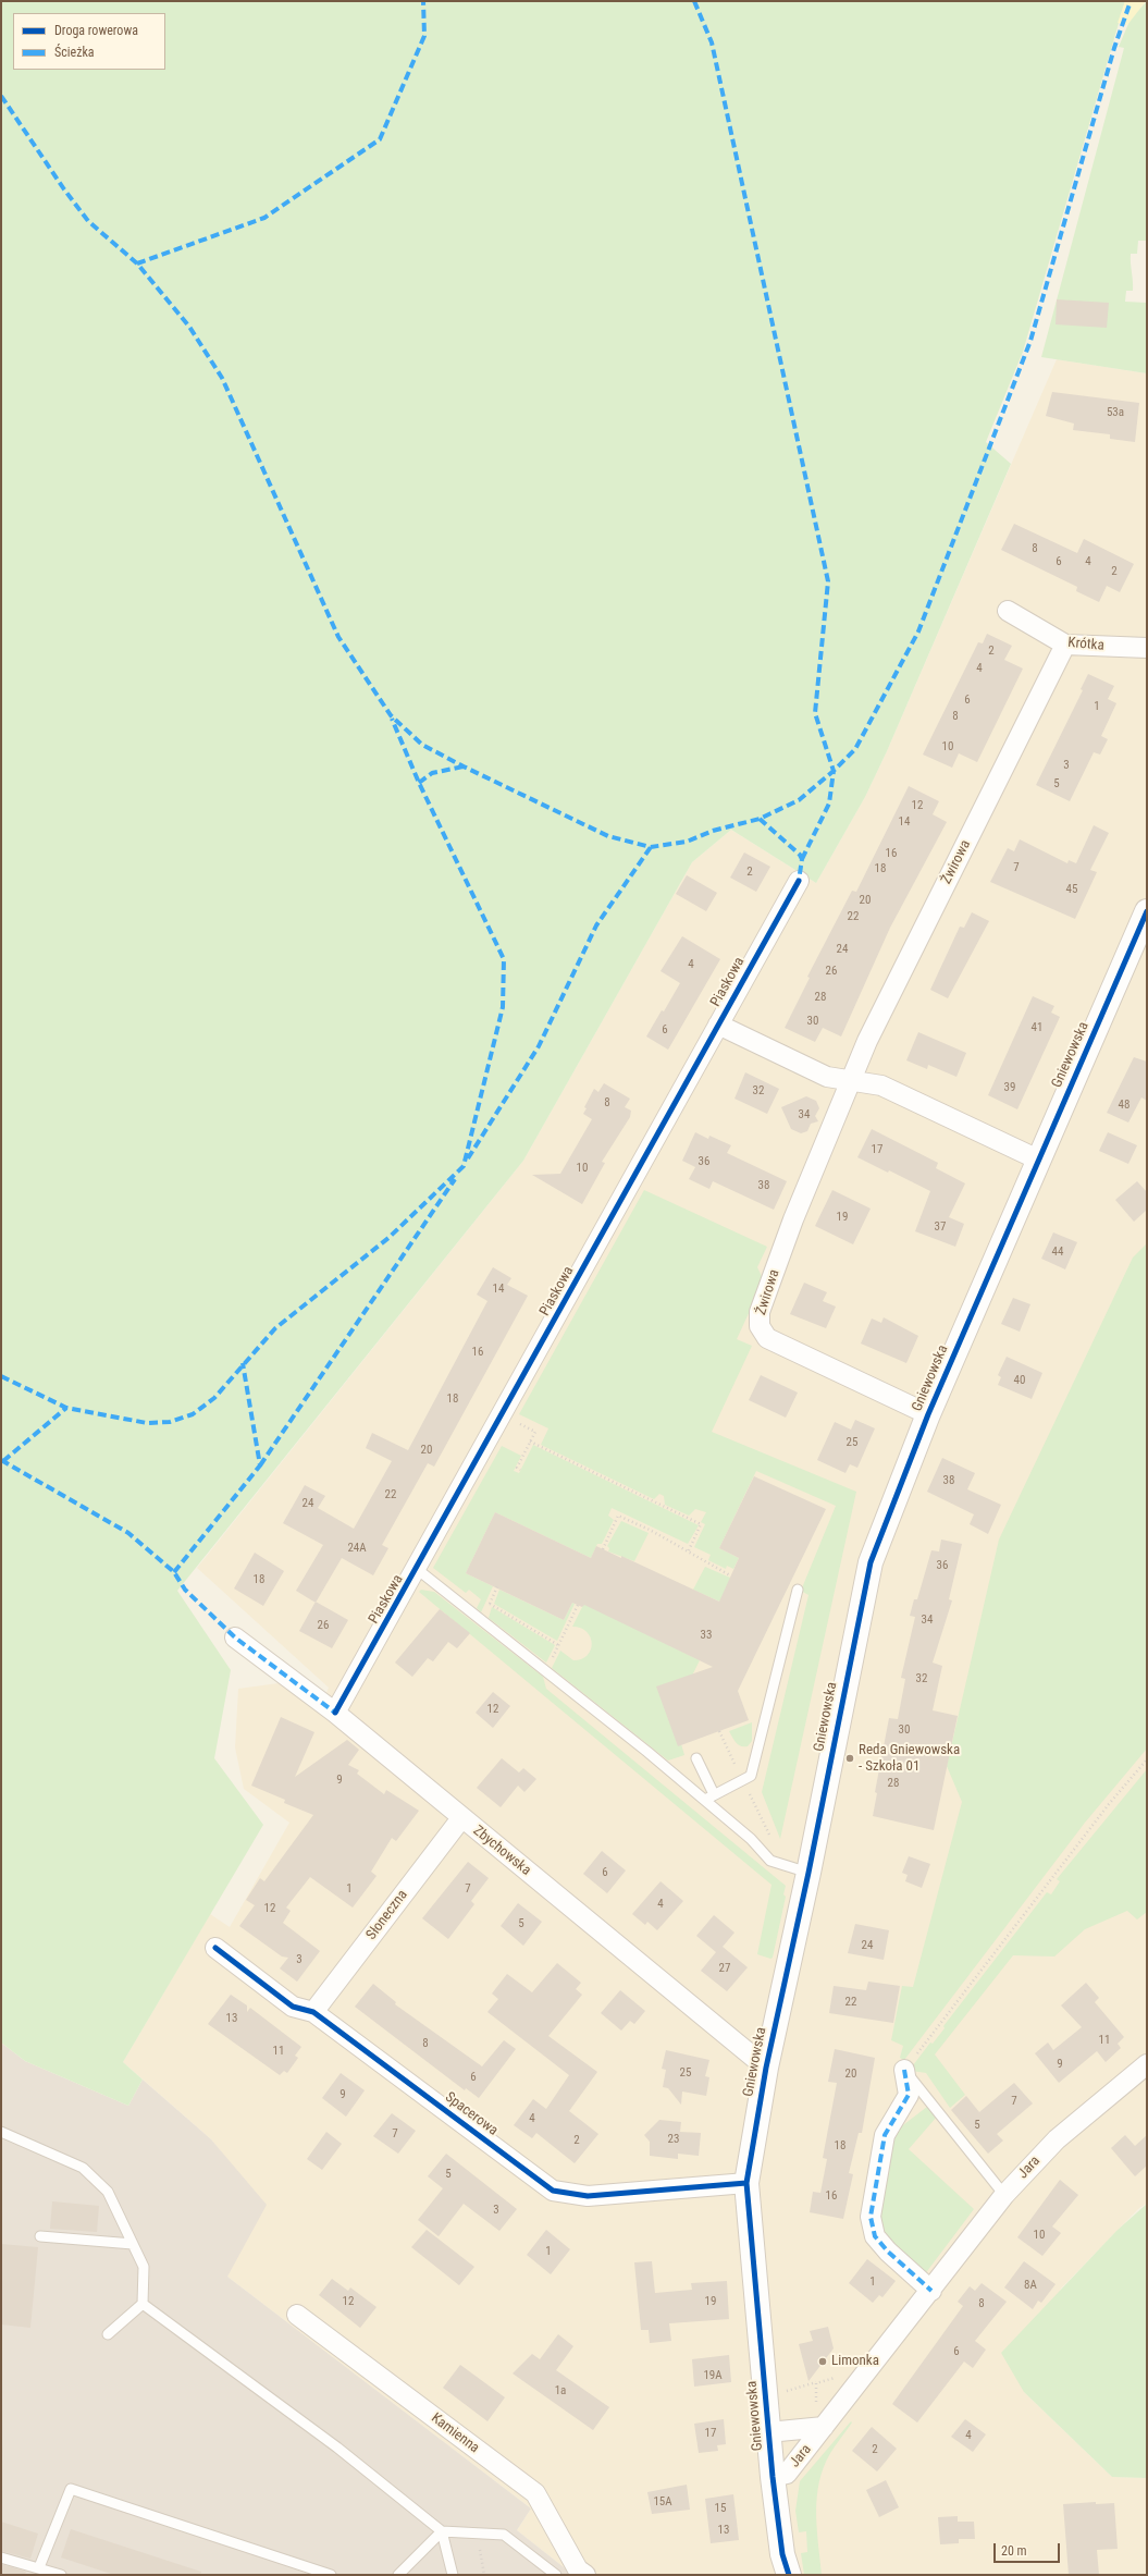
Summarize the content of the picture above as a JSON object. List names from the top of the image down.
{
  "streets": {
    "street": [
      "Krótka",
      "Żwirowa",
      "Piaskowa",
      "Gniewowska",
      "Zbychowska",
      "Słoneczna",
      "Spacerowa",
      "Jara",
      "Kamienna"
    ]
  },
  "crossings": [
    ["Krótka", "Żwirowa"],
    ["Żwirowa", "Gniewowska"],
    ["Piaskowa", "Zbychowska"],
    ["Gniewowska", "Zbychowska"],
    ["Gniewowska", "Spacerowa"],
    ["Gniewowska", "Jara"],
    ["Zbychowska", "Słoneczna"],
    ["Słoneczna", "Spacerowa"]
  ],
  "places": ["Reda Gniewowska - Szkoła 01", "Limonka"],
  "house_numbers": [
    "53a",
    "8",
    "6",
    "4",
    "2",
    "2",
    "4",
    "6",
    "1",
    "8",
    "10",
    "3",
    "5",
    "12",
    "14",
    "16",
    "7",
    "18",
    "2",
    "45",
    "20",
    "22",
    "24",
    "4",
    "26",
    "28",
    "30",
    "41",
    "6",
    "39",
    "32",
    "8",
    "48",
    "34",
    "17",
    "36",
    "10",
    "38",
    "19",
    "37",
    "44",
    "14",
    "16",
    "40",
    "18",
    "25",
    "20",
    "38",
    "22",
    "24",
    "24A",
    "36",
    "18",
    "34",
    "26",
    "33",
    "32",
    "12",
    "30",
    "9",
    "28",
    "6",
    "1",
    "7",
    "4",
    "12",
    "5",
    "24",
    "3",
    "27",
    "22",
    "13",
    "11",
    "8",
    "11",
    "9",
    "25",
    "20",
    "6",
    "9",
    "7",
    "4",
    "5",
    "7",
    "23",
    "2",
    "18",
    "5",
    "16",
    "3",
    "10",
    "1",
    "1",
    "8A",
    "12",
    "19",
    "8",
    "6",
    "19A",
    "1a",
    "17",
    "4",
    "2",
    "15A",
    "15",
    "13"
  ],
  "legend": ["Droga rowerowa", "Ścieżka"],
  "scale_bar": "20 m"
}
